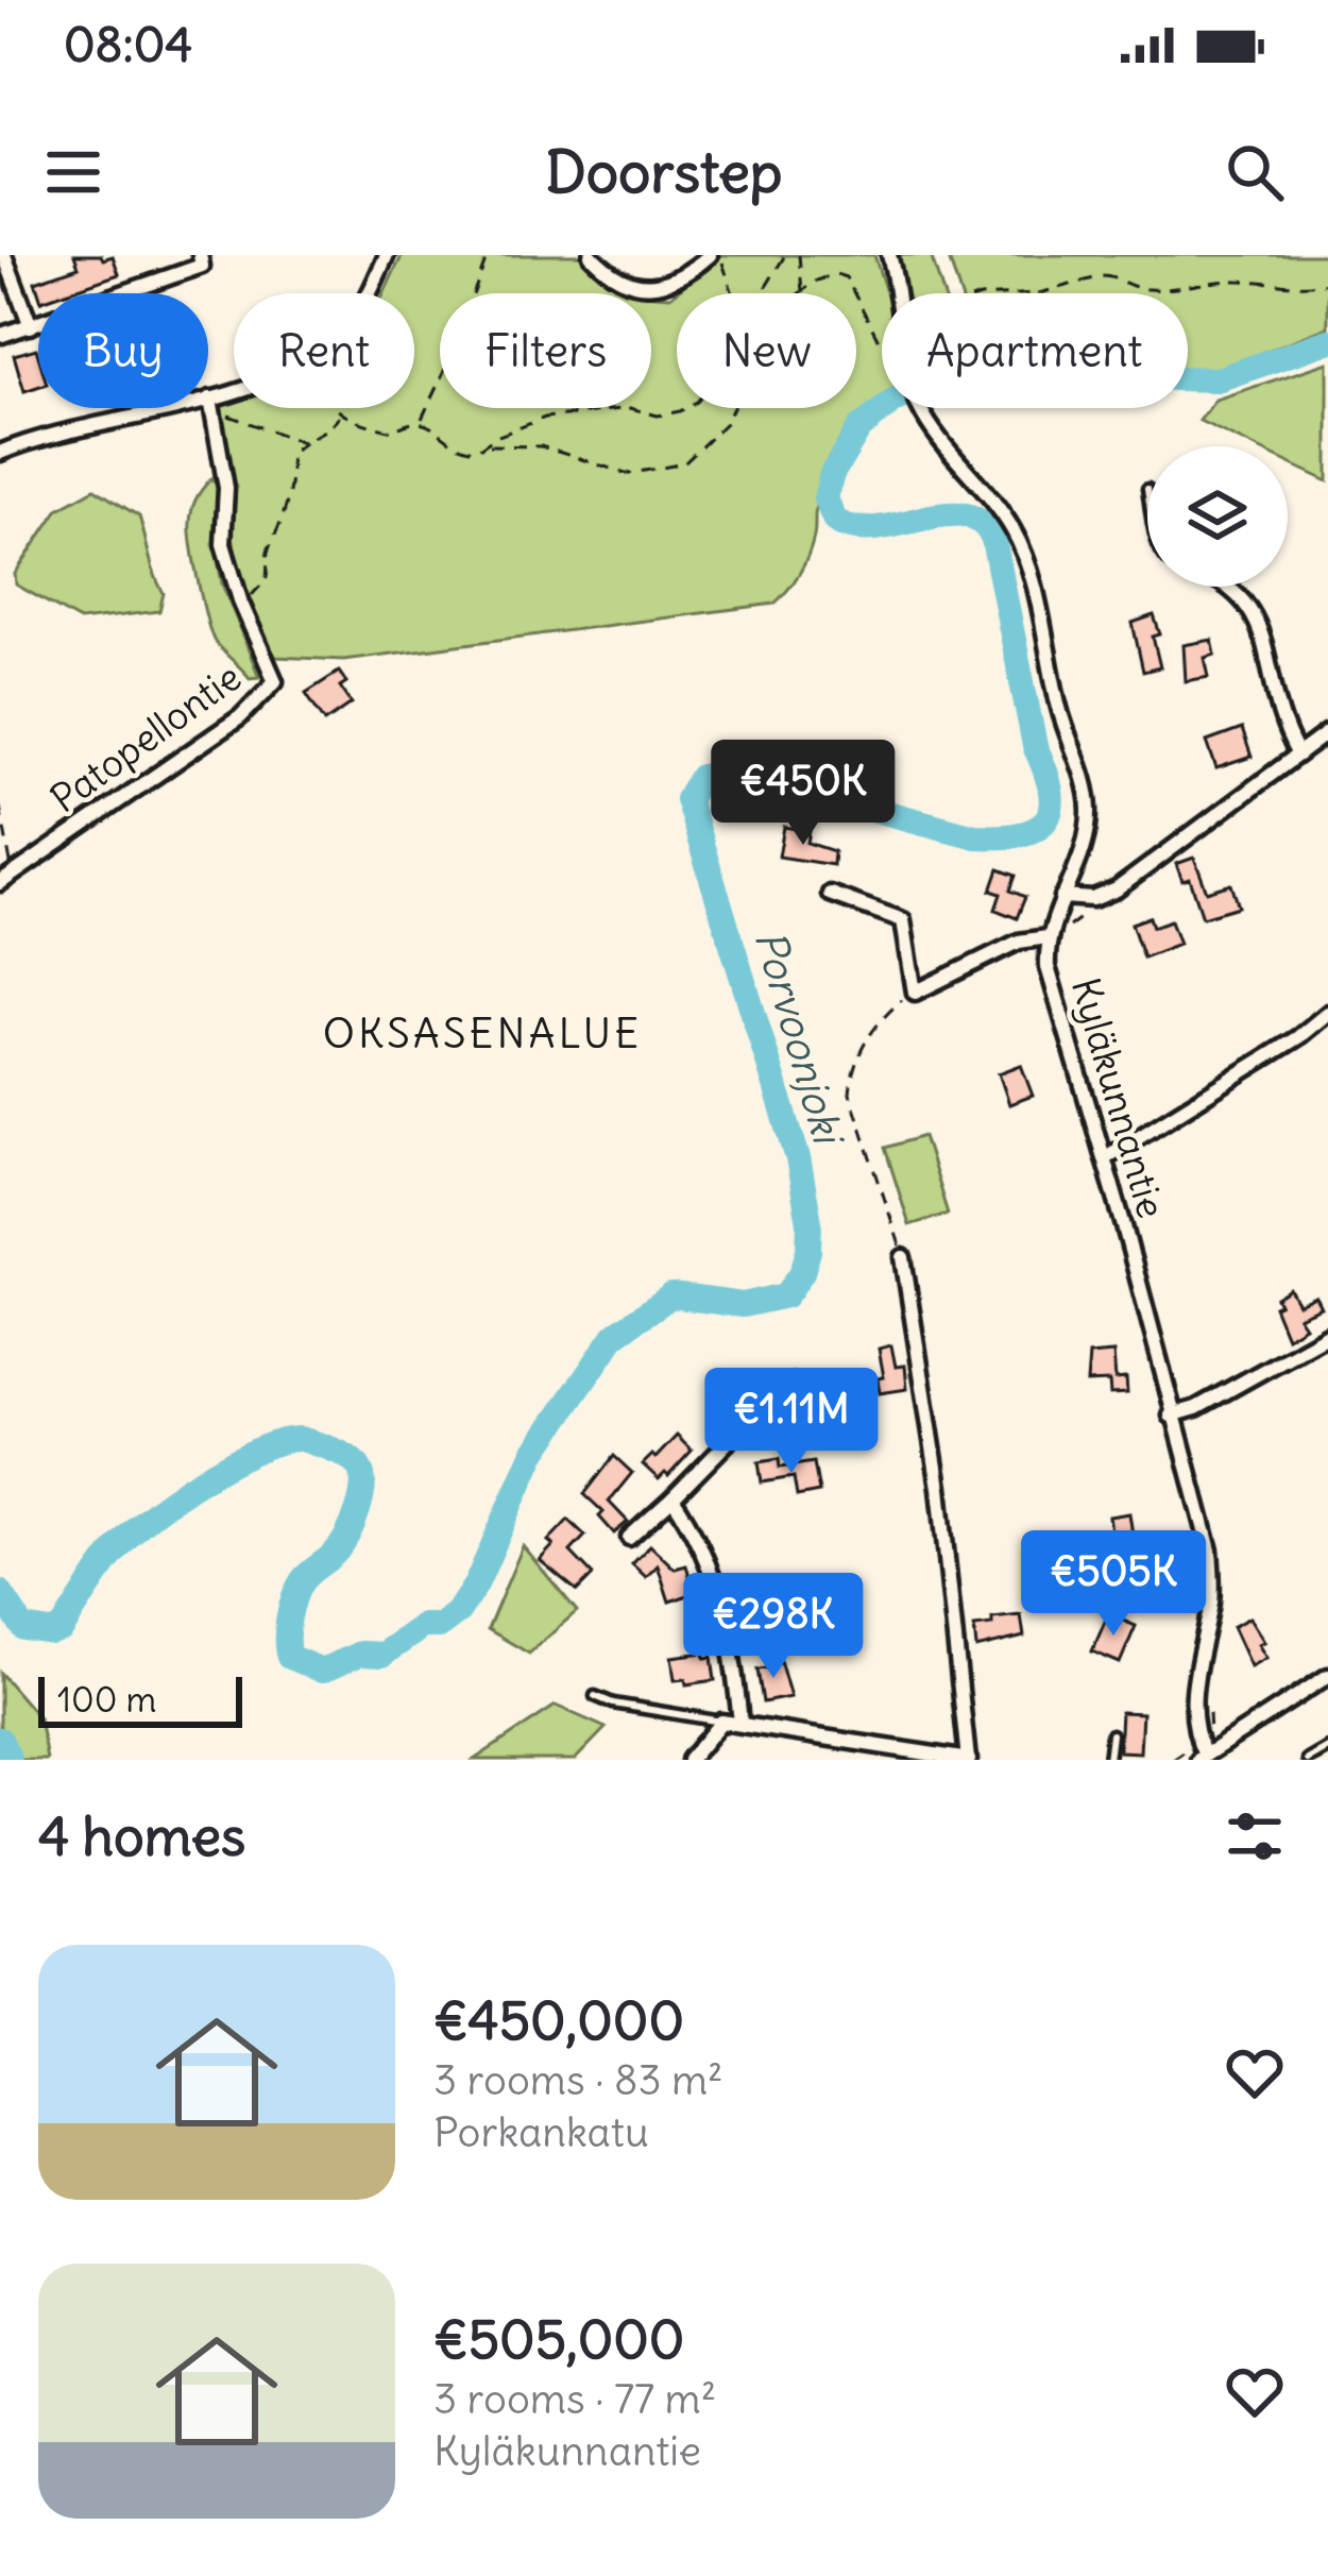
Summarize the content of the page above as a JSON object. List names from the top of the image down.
{
  "streets": {
    "street": ["Patopellontie", "Kyläkunnantie"]
  },
  "districts": ["OKSASENALUE"],
  "water": ["Porvoonjoki"],
  "scale_bar": "100 m",
  "page": {
    "status": "08:04",
    "header": "Doorstep",
    "chip": [
      "Buy",
      "Rent",
      "Filters",
      "New",
      "Apartment"
    ],
    "price": [
      "€450K",
      "€1.11M",
      "€505K",
      "€298K"
    ],
    "scale": "100 m",
    "heading": "4 homes",
    "list": [
      {
        "name": "€450,000",
        "note": "3 rooms · 83 m² · Porkankatu"
      },
      {
        "name": "€505,000",
        "note": "3 rooms · 77 m² · Kyläkunnantie"
      }
    ]
  }
}
